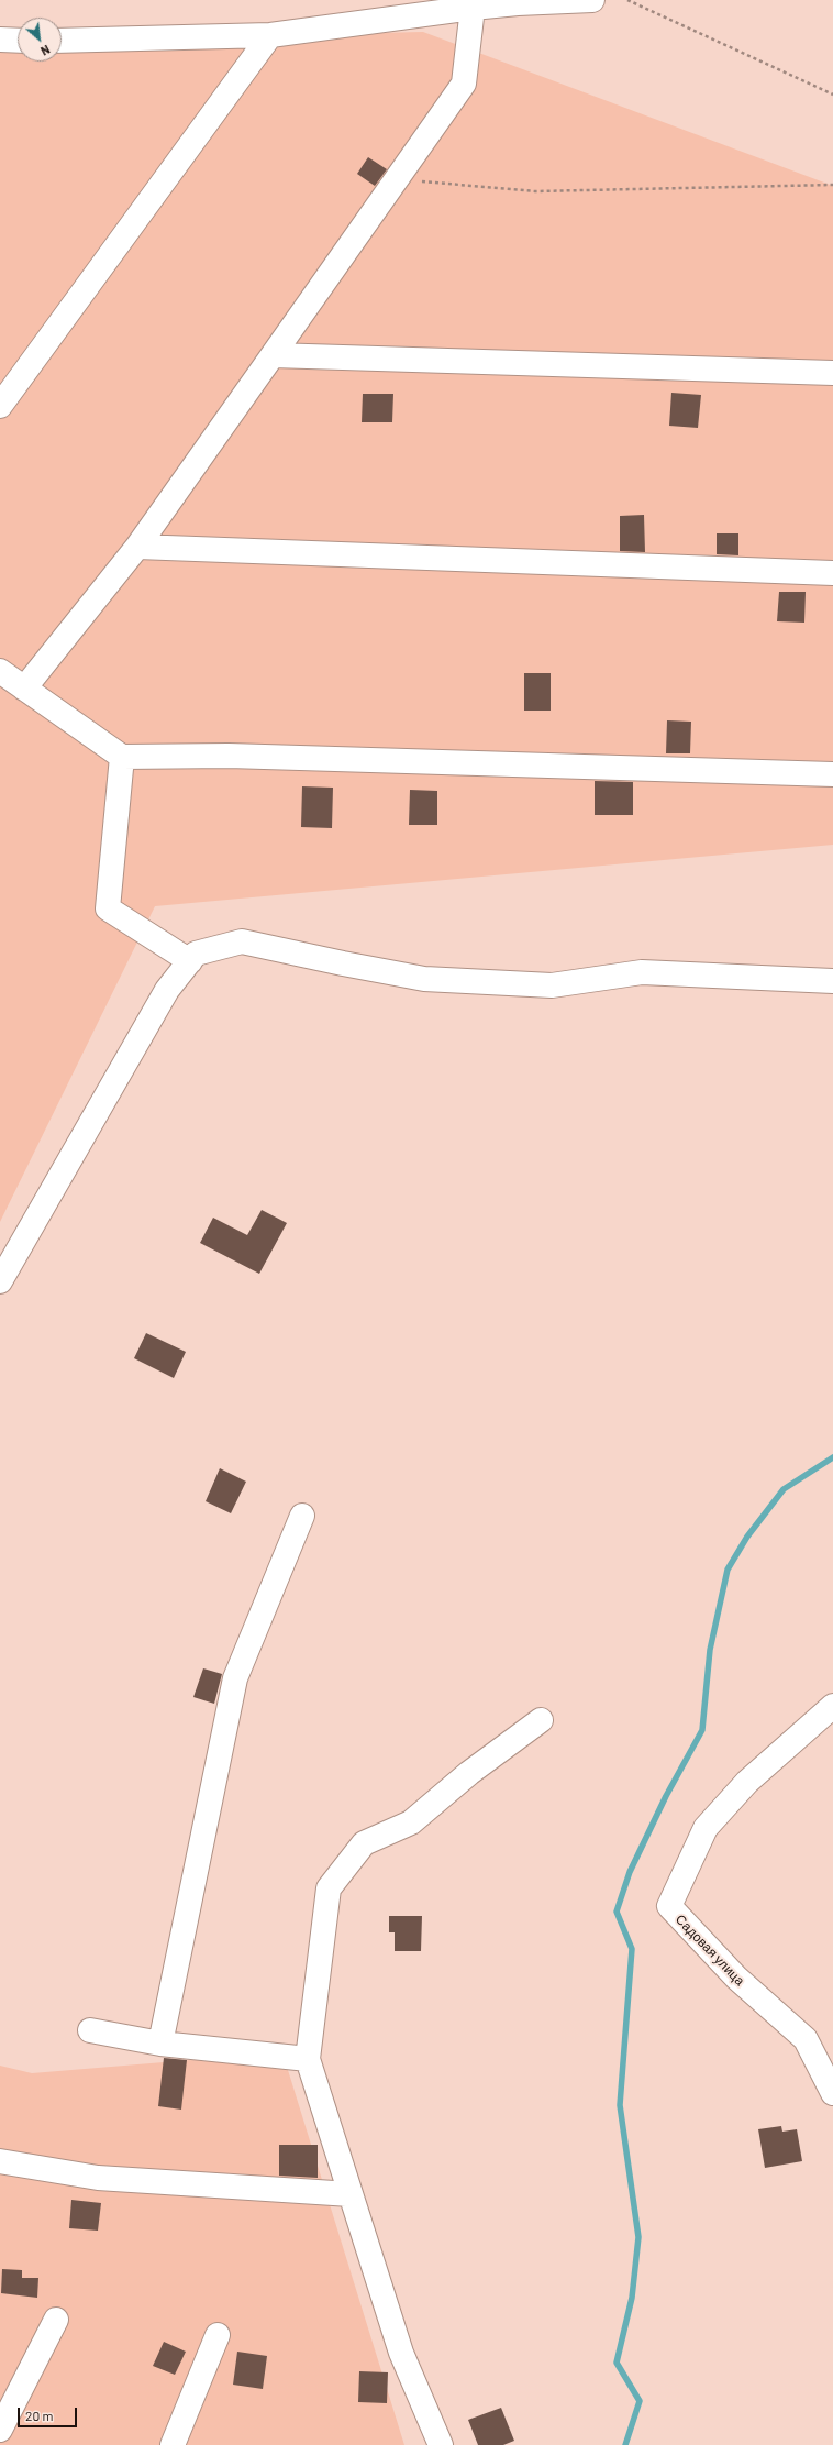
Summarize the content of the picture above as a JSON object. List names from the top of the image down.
{
  "streets": {
    "street": ["Садовая улица"]
  },
  "scale_bar": "20 m",
  "north": "bottom right"
}
